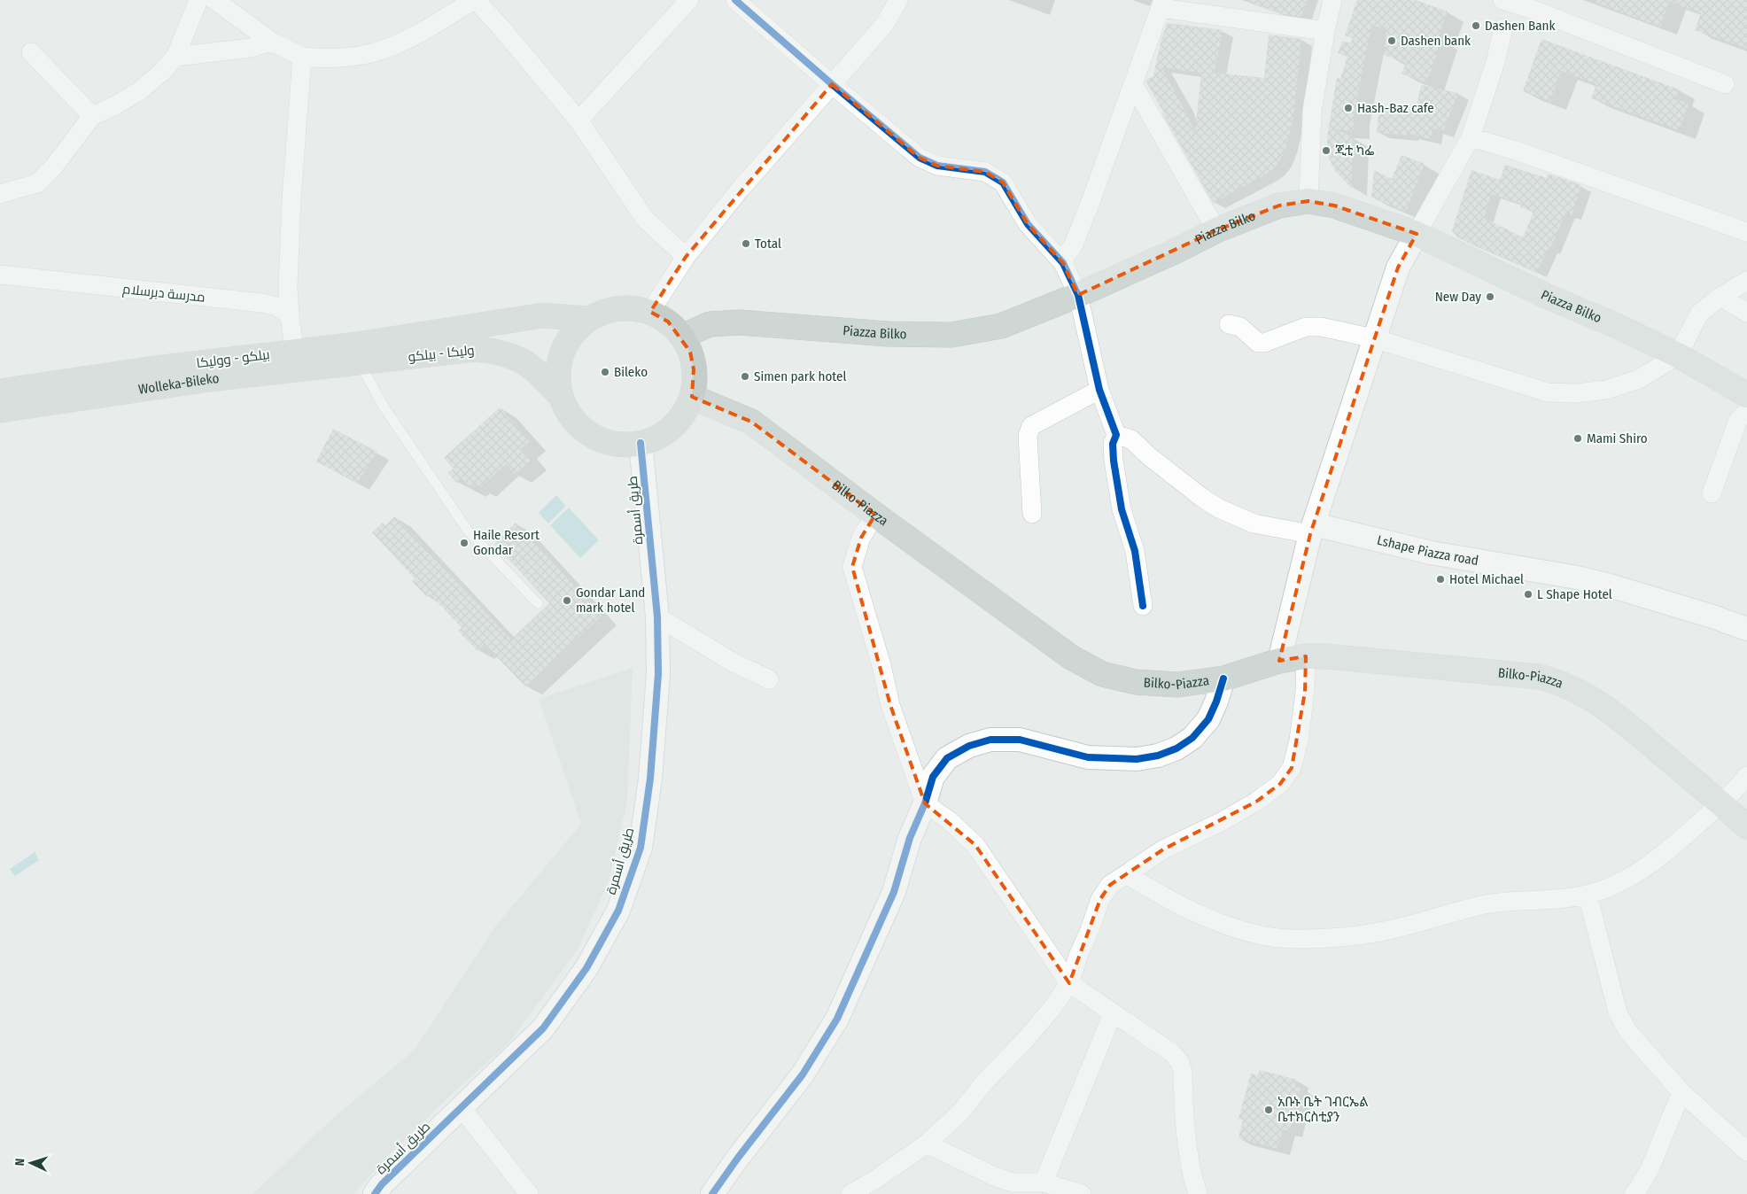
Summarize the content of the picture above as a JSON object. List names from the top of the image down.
{
  "streets": {
    "highway": ["وليكا - بيلكو", "بيلكو - ووليكا", "Wolleka-Bileko"],
    "main road": ["Piazza Bilko", "Bilko-Piazza"],
    "street": ["مدرسة دبرسلام", "طريق أسمرة", "Lshape Piazza road"]
  },
  "crossings": [
    ["Piazza Bilko", "وليكا - بيلكو"],
    ["Piazza Bilko", "بيلكو - ووليكا"],
    ["Piazza Bilko", "Bilko-Piazza"],
    ["Piazza Bilko", "طريق أسمرة"],
    ["وليكا - بيلكو", "بيلكو - ووليكا"],
    ["وليكا - بيلكو", "Bilko-Piazza"],
    ["وليكا - بيلكو", "طريق أسمرة"],
    ["بيلكو - ووليكا", "Wolleka-Bileko"],
    ["بيلكو - ووليكا", "Bilko-Piazza"],
    ["بيلكو - ووليكا", "طريق أسمرة"],
    ["Bilko-Piazza", "طريق أسمرة"]
  ],
  "places": [
    "Dashen Bank",
    "Dashen bank",
    "Hash-Baz cafe",
    "ጂቲ ካፌ",
    "Total",
    "New Day",
    "Bileko",
    "Simen park hotel",
    "Mami Shiro",
    "Haile Resort Gondar",
    "Hotel Michael",
    "L Shape Hotel",
    "Gondar Land mark hotel",
    "አቡኑ ቤት ገብርኤል ቤተክርስቲያን"
  ],
  "north": "left"
}
